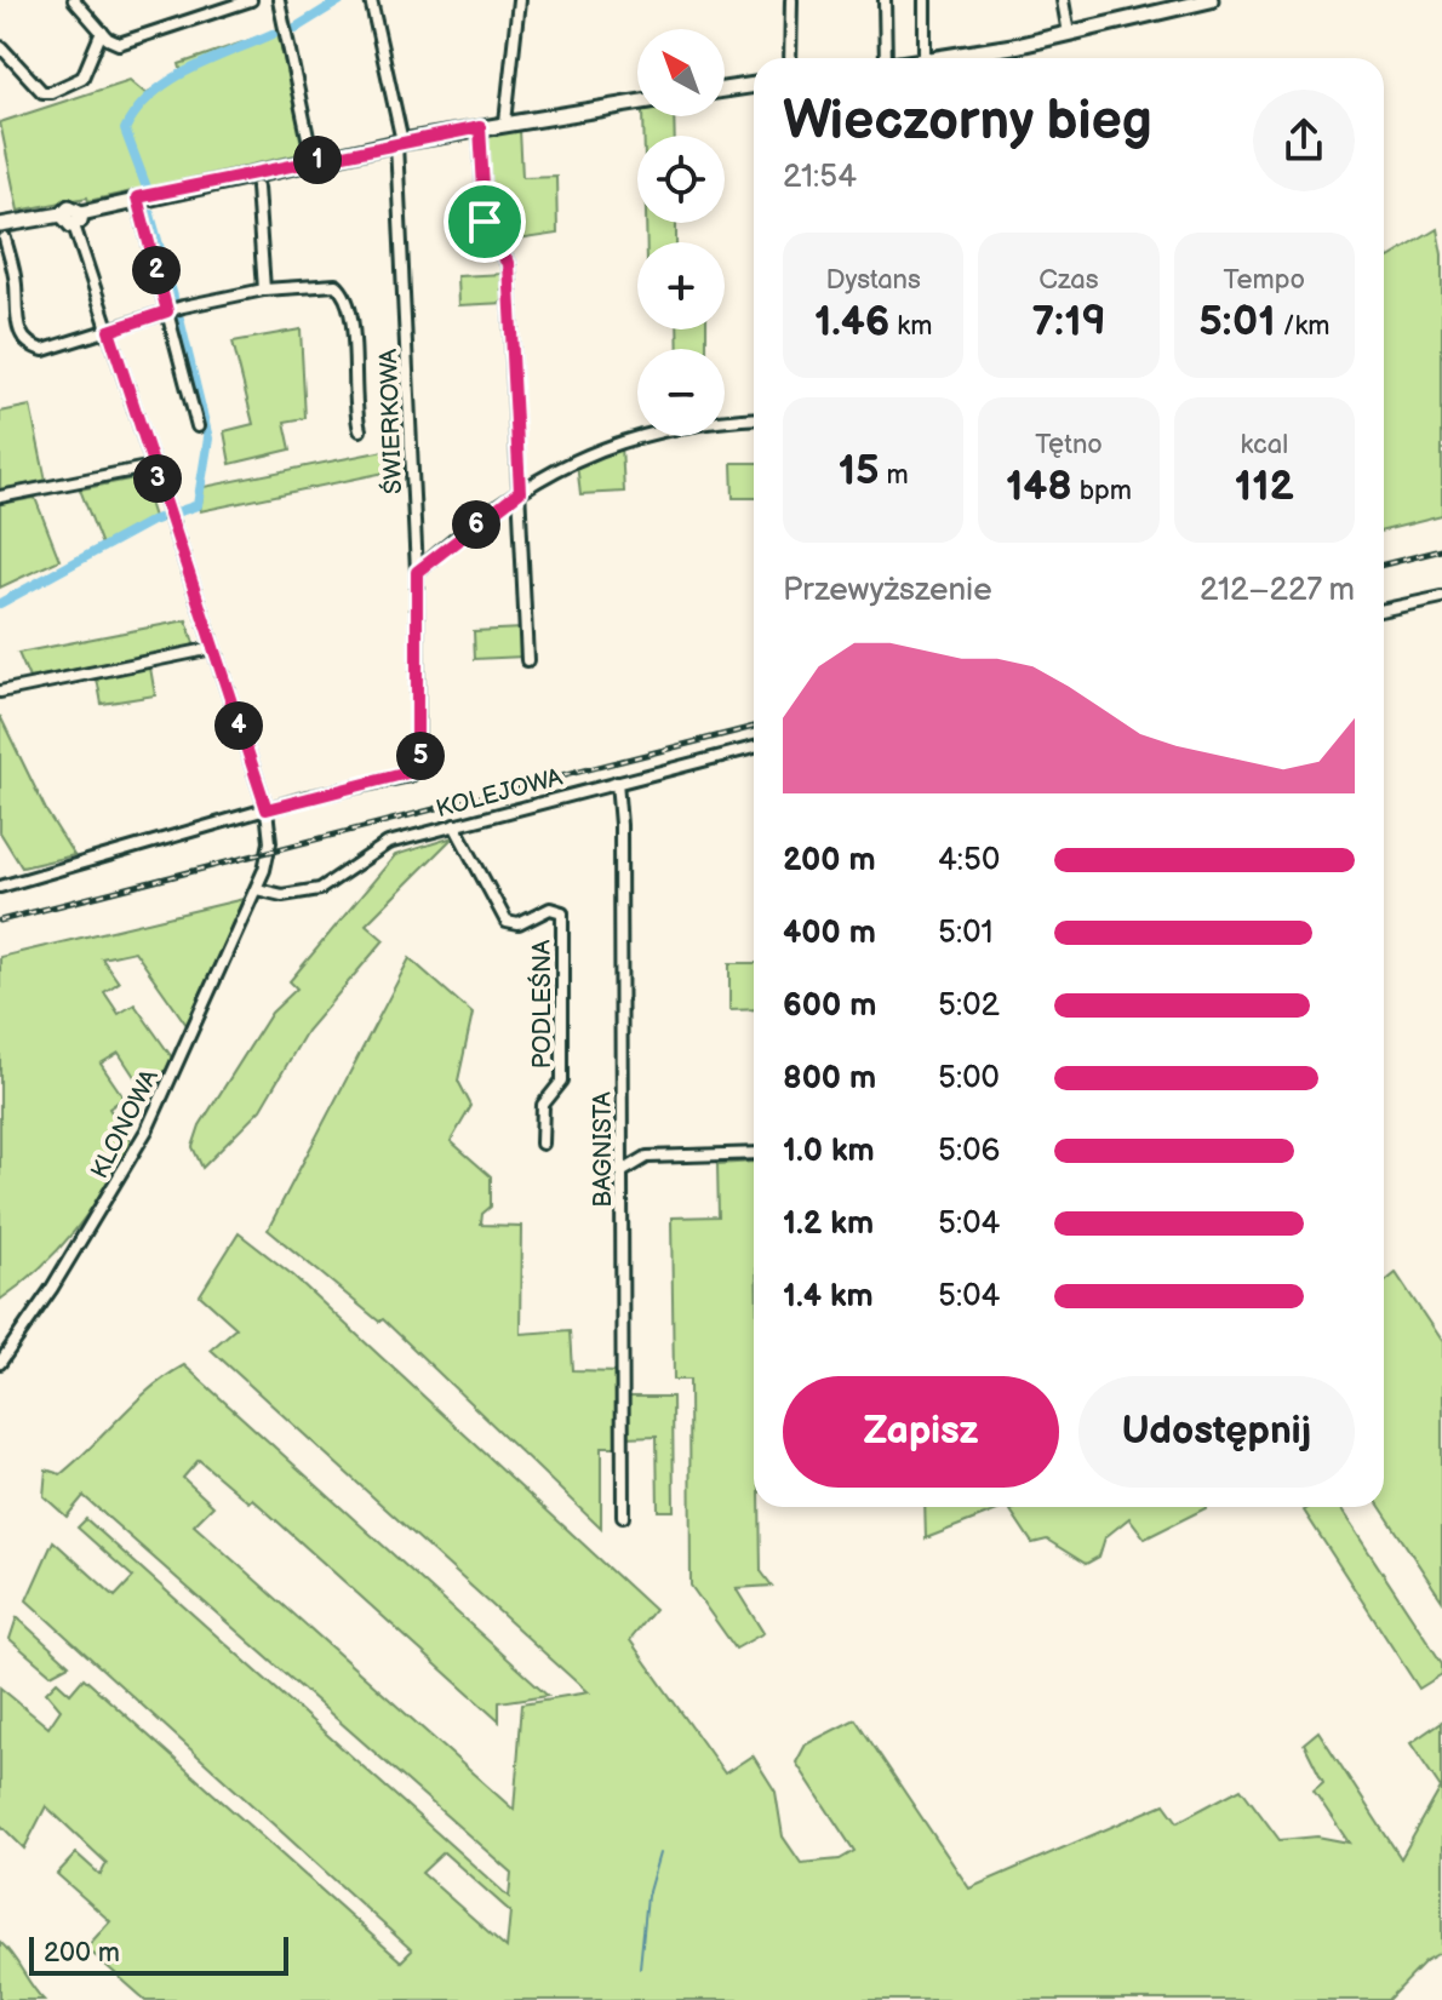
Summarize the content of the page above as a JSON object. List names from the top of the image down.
{
  "streets": {
    "street": [
      "ŚWIERKOWA",
      "KOLEJOWA",
      "PODLEŚNA",
      "KLONOWA",
      "BAGNISTA"
    ]
  },
  "crossings": [
    ["ŚWIERKOWA", "KLONOWA"],
    ["KOLEJOWA", "PODLEŚNA"],
    ["KOLEJOWA", "KLONOWA"],
    ["KOLEJOWA", "BAGNISTA"]
  ],
  "scale_bar": "200 m",
  "north": "top left",
  "page": {
    "map_buttons": ["+", "−"],
    "heading": ["Wieczorny bieg", "21:54"],
    "pins": [
      "1",
      "2",
      "3",
      "6",
      "4",
      "5"
    ],
    "stats": [
      ["Dystans", "1.46 km"],
      ["Czas", "7:19"],
      ["Tempo", "5:01 /km"],
      ["15 m"],
      ["Tętno", "148 bpm"],
      ["kcal", "112"]
    ],
    "chart": ["Przewyższenie", "212–227 m"],
    "list": [
      {
        "name": "200 m",
        "note": "4:50"
      },
      {
        "name": "400 m",
        "note": "5:01"
      },
      {
        "name": "600 m",
        "note": "5:02"
      },
      {
        "name": "800 m",
        "note": "5:00"
      },
      {
        "name": "1.0 km",
        "note": "5:06"
      },
      {
        "name": "1.2 km",
        "note": "5:04"
      },
      {
        "name": "1.4 km",
        "note": "5:04"
      }
    ],
    "buttons": ["Zapisz", "Udostępnij"],
    "scale": "200 m"
  }
}
